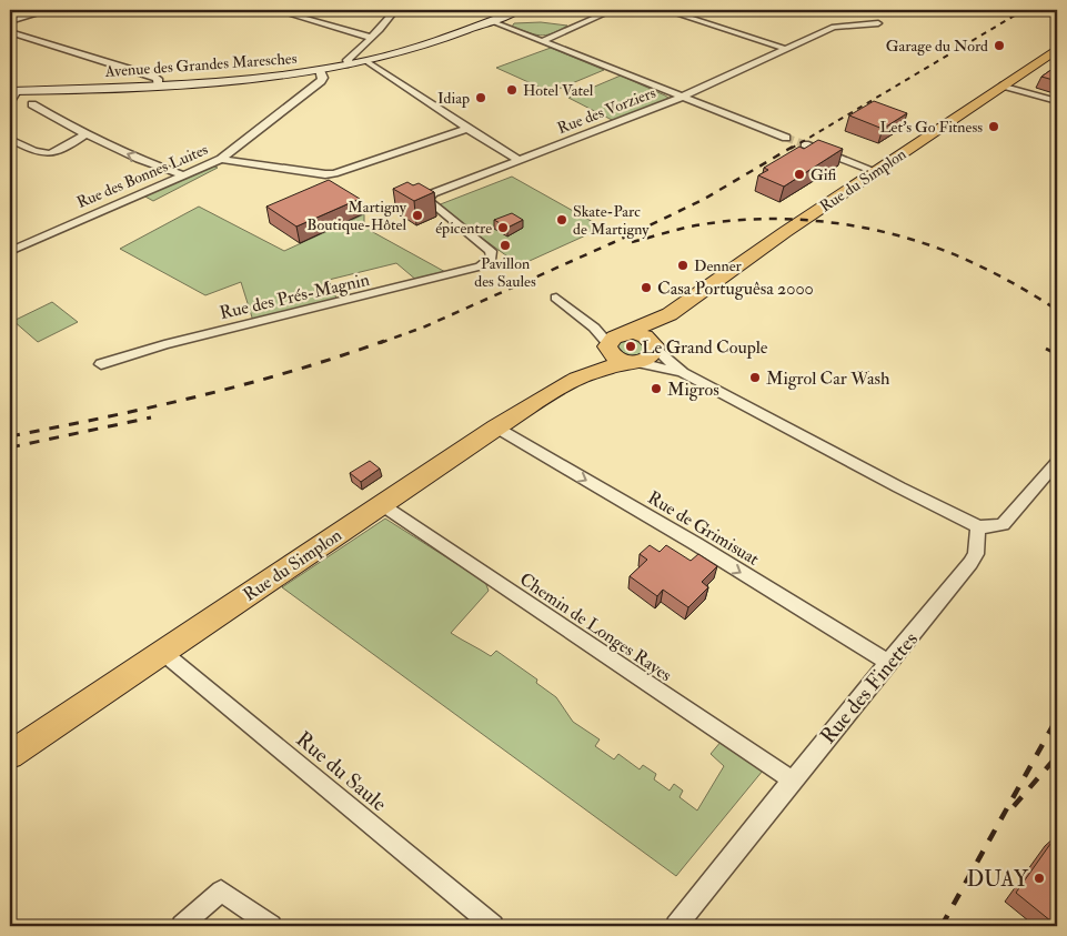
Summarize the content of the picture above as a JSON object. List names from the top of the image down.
{
  "streets": {
    "main road": ["Avenue des Grandes Maresches", "Rue du Simplon"],
    "street": [
      "Rue des Vorziers",
      "Rue des Bonnes Luites",
      "Rue des Prés-Magnin",
      "Rue de Grimisuat",
      "Chemin de Longes Rayes",
      "Rue des Finettes",
      "Rue du Saule"
    ]
  },
  "crossings": [
    ["Avenue des Grandes Maresches", "Rue des Bonnes Luites"],
    ["Rue des Vorziers", "Rue des Prés-Magnin"],
    ["Rue du Simplon", "Rue de Grimisuat"],
    ["Rue du Simplon", "Chemin de Longes Rayes"],
    ["Rue du Simplon", "Rue du Saule"],
    ["Rue de Grimisuat", "Rue des Finettes"],
    ["Chemin de Longes Rayes", "Rue des Finettes"]
  ],
  "one_way": ["Rue de Grimisuat"],
  "places": [
    "Garage du Nord",
    "Hotel Vatel",
    "Idiap",
    "Let's Go Fitness",
    "Gifi",
    "Martigny Boutique-Hôtel",
    "Skate-Parc de Martigny",
    "épicentre",
    "Pavillon des Saules",
    "Denner",
    "Casa Portuguêsa 2000",
    "Le Grand Couple",
    "Migrol Car Wash",
    "Migros",
    "DUAY"
  ]
}
